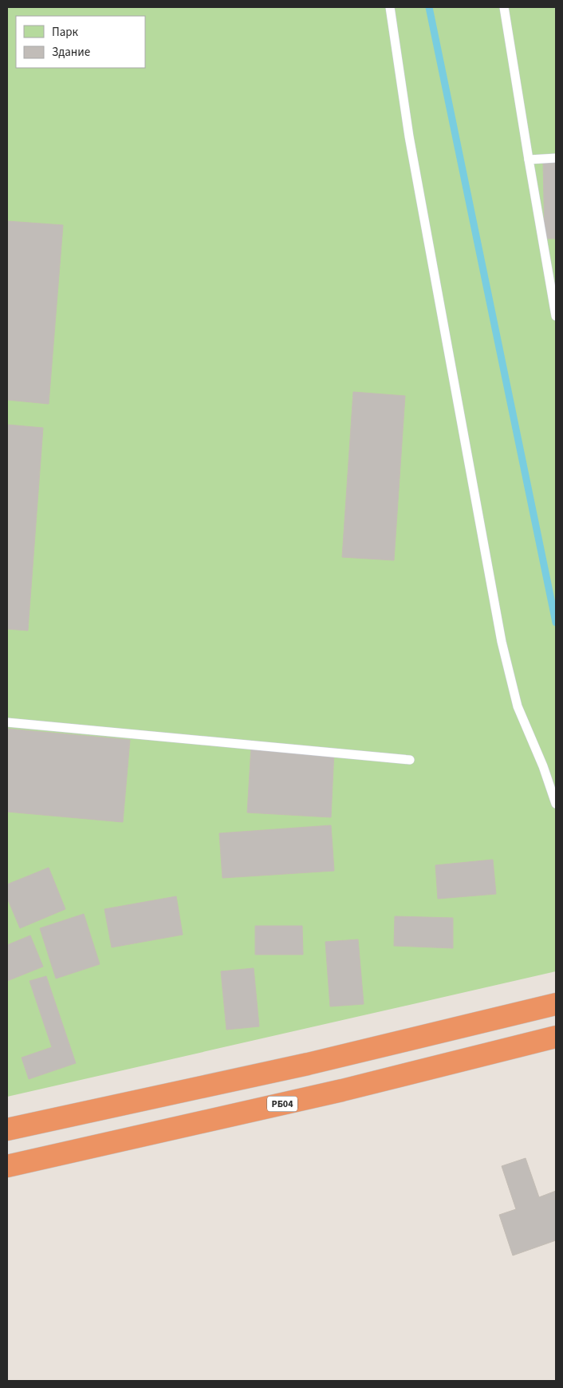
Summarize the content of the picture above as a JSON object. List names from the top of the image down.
{
  "streets": {
    "highway": ["РБ04"]
  },
  "legend": ["Парк", "Здание"]
}
